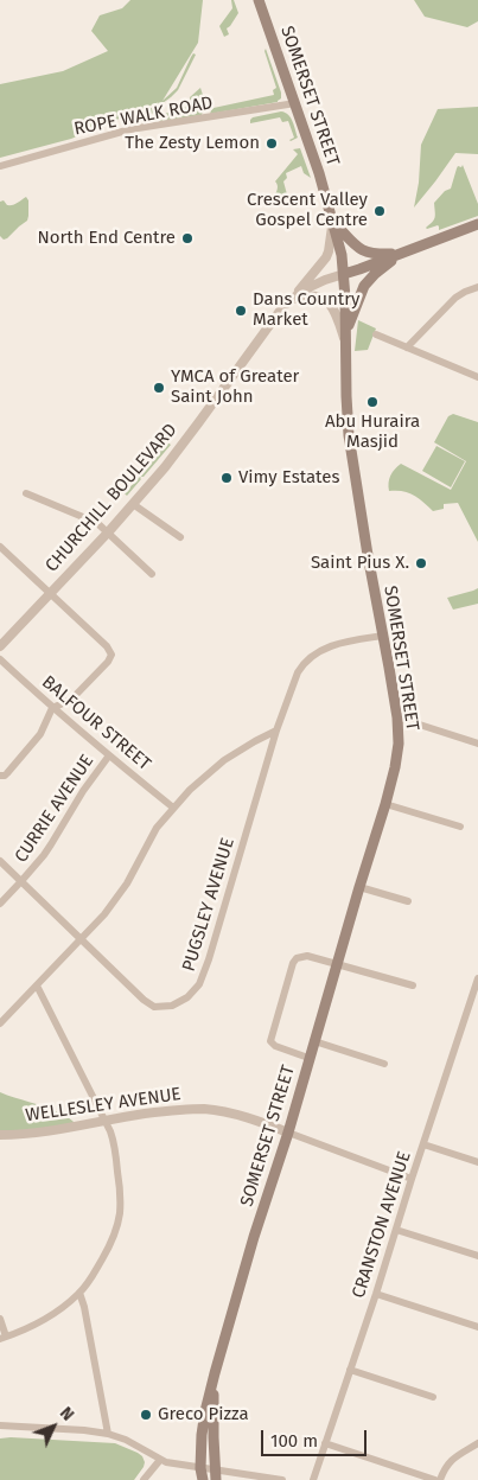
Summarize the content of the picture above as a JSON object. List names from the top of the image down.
{
  "streets": {
    "main road": ["SOMERSET STREET"],
    "street": [
      "ROPE WALK ROAD",
      "CHURCHILL BOULEVARD",
      "BALFOUR STREET",
      "CURRIE AVENUE",
      "PUGSLEY AVENUE",
      "WELLESLEY AVENUE",
      "CRANSTON AVENUE"
    ]
  },
  "crossings": [
    ["SOMERSET STREET", "ROPE WALK ROAD"],
    ["SOMERSET STREET", "CHURCHILL BOULEVARD"],
    ["SOMERSET STREET", "PUGSLEY AVENUE"],
    ["SOMERSET STREET", "WELLESLEY AVENUE"],
    ["BALFOUR STREET", "CURRIE AVENUE"],
    ["CURRIE AVENUE", "PUGSLEY AVENUE"],
    ["WELLESLEY AVENUE", "CRANSTON AVENUE"]
  ],
  "places": [
    "The Zesty Lemon",
    "Crescent Valley Gospel Centre",
    "North End Centre",
    "Dans Country Market",
    "YMCA of Greater Saint John",
    "Abu Huraira Masjid",
    "Vimy Estates",
    "Saint Pius X.",
    "Greco Pizza"
  ],
  "scale_bar": "100 m",
  "north": "top right"
}
